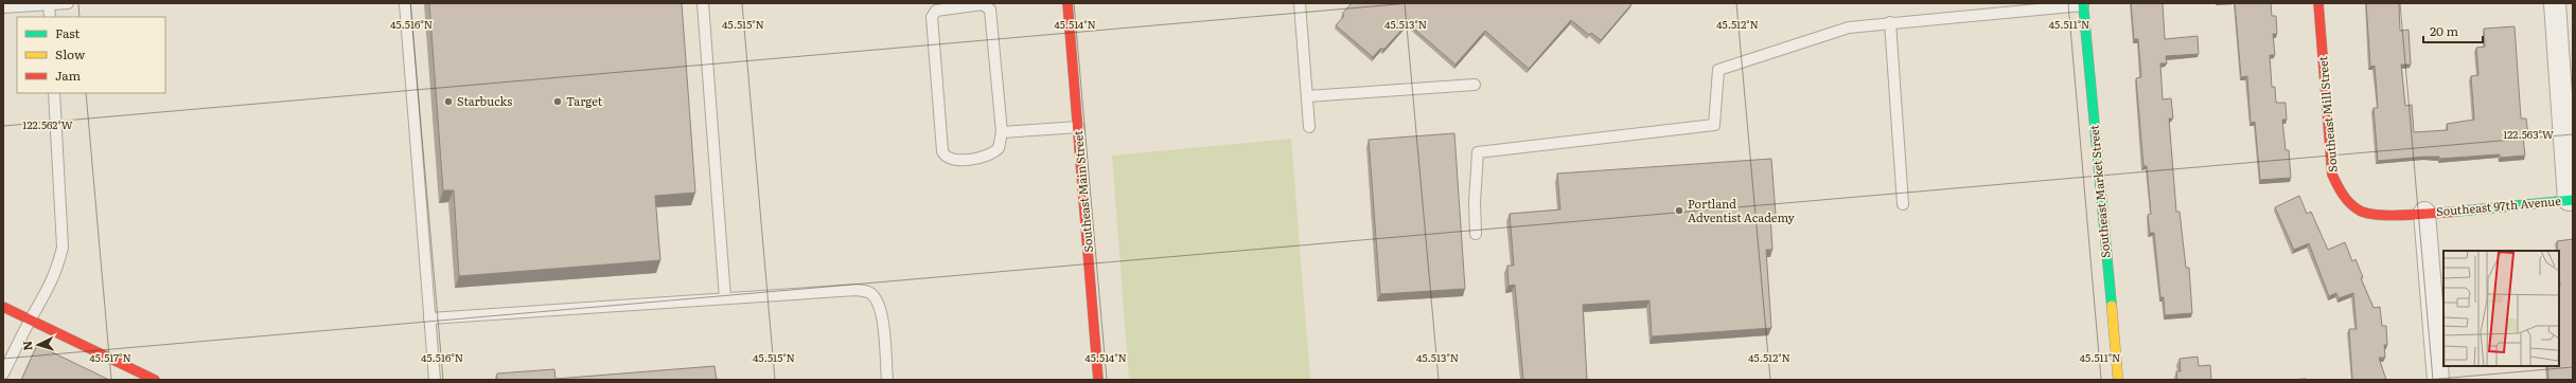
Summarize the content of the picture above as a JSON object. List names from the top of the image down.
{
  "streets": {
    "street": [
      "Southeast Mill Street",
      "Southeast Main Street",
      "Southeast Market Street",
      "Southeast 97th Avenue"
    ]
  },
  "crossings": [
    ["Southeast Mill Street", "Southeast 97th Avenue"]
  ],
  "places": ["Starbucks", "Target", "Portland Adventist Academy"],
  "legend": ["Fast", "Slow", "Jam"],
  "scale_bar": "20 m",
  "north": "left",
  "coordinates": [
    "45.516°N",
    "45.515°N",
    "45.514°N",
    "45.513°N",
    "45.512°N",
    "45.511°N",
    "122.562°W",
    "122.563°W",
    "45.517°N"
  ]
}
